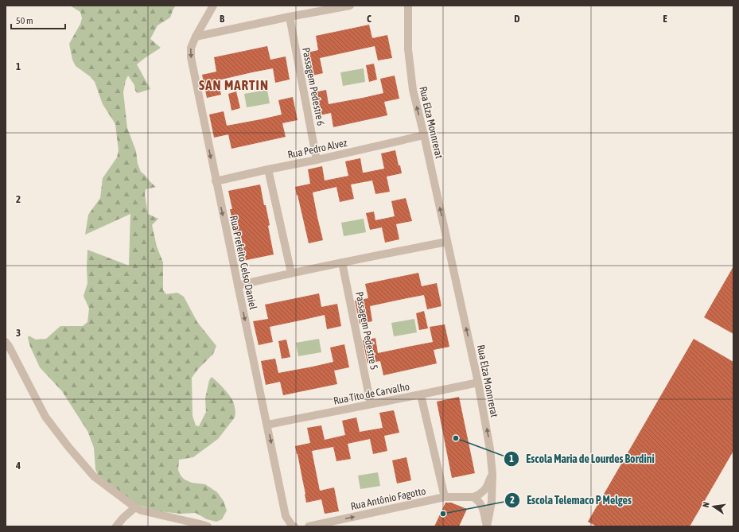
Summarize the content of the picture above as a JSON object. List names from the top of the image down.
{
  "streets": {
    "street": [
      "Passagem Pedestre 6",
      "Rua Elza Monnrerat",
      "Rua Pedro Alvez",
      "Rua Prefeito Celso Daniel",
      "Passagem Pedestre 5",
      "Rua Tito de Carvalho",
      "Rua Antônio Fagotto"
    ]
  },
  "crossings": [
    ["Passagem Pedestre 6", "Rua Pedro Alvez"],
    ["Rua Elza Monnrerat", "Rua Pedro Alvez"],
    ["Rua Elza Monnrerat", "Rua Tito de Carvalho"],
    ["Rua Pedro Alvez", "Rua Prefeito Celso Daniel"],
    ["Rua Prefeito Celso Daniel", "Rua Tito de Carvalho"],
    ["Passagem Pedestre 5", "Rua Tito de Carvalho"]
  ],
  "one_way": ["Rua Elza Monnrerat", "Rua Prefeito Celso Daniel", "Rua Antônio Fagotto"],
  "districts": ["SAN MARTIN"],
  "places": ["Escola Maria de Lourdes Bordini", "Escola Telemaco P Melges"],
  "scale_bar": "50 m",
  "north": "left",
  "grid": {
    "columns": [
      "B",
      "C",
      "D",
      "E"
    ],
    "rows": [
      "1",
      "2",
      "3",
      "4"
    ]
  }
}
